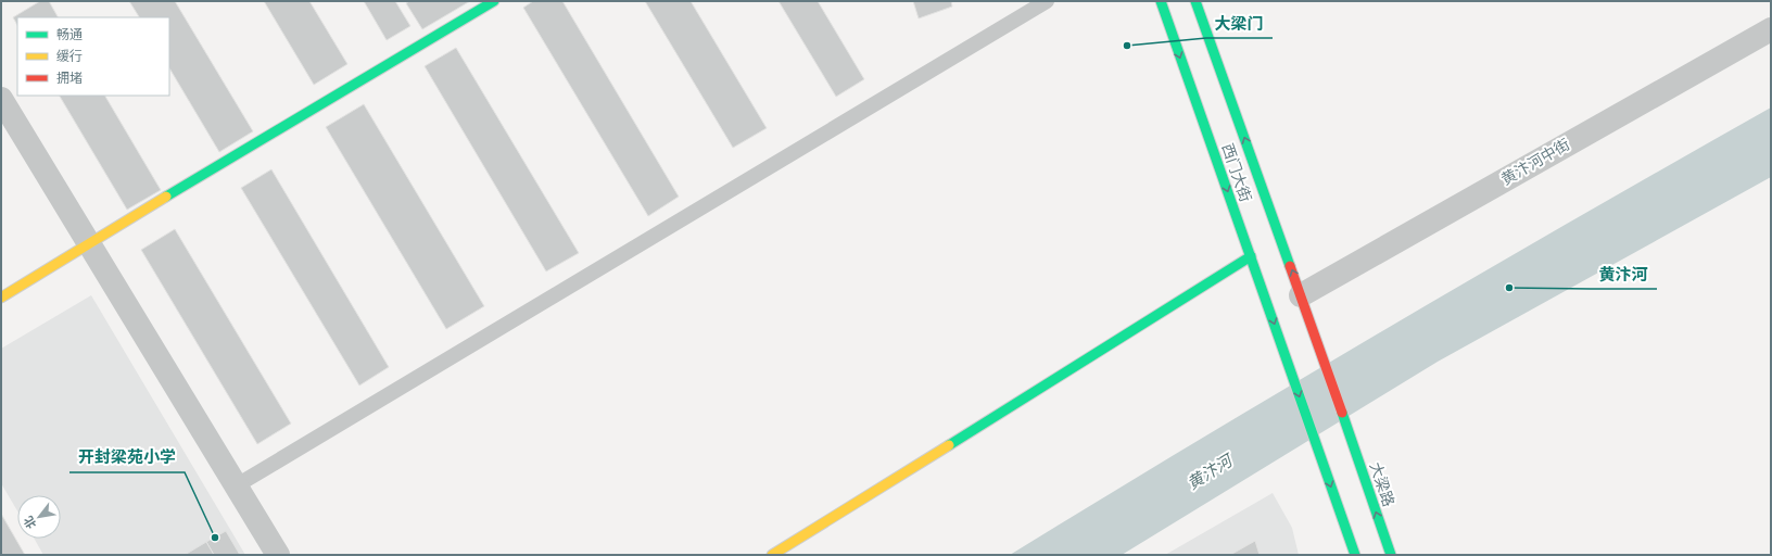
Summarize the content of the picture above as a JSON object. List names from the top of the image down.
{
  "streets": {
    "main road": ["西门大街", "大梁路"],
    "street": ["黄汴河中街"]
  },
  "crossings": [
    ["黄汴河中街", "西门大街"],
    ["西门大街", "大梁路"]
  ],
  "one_way": ["大梁路"],
  "water": ["黄汴河"],
  "places": ["大梁门", "黄汴河", "开封梁苑小学"],
  "legend": ["畅通", "缓行", "拥堵"],
  "north": "bottom left"
}
